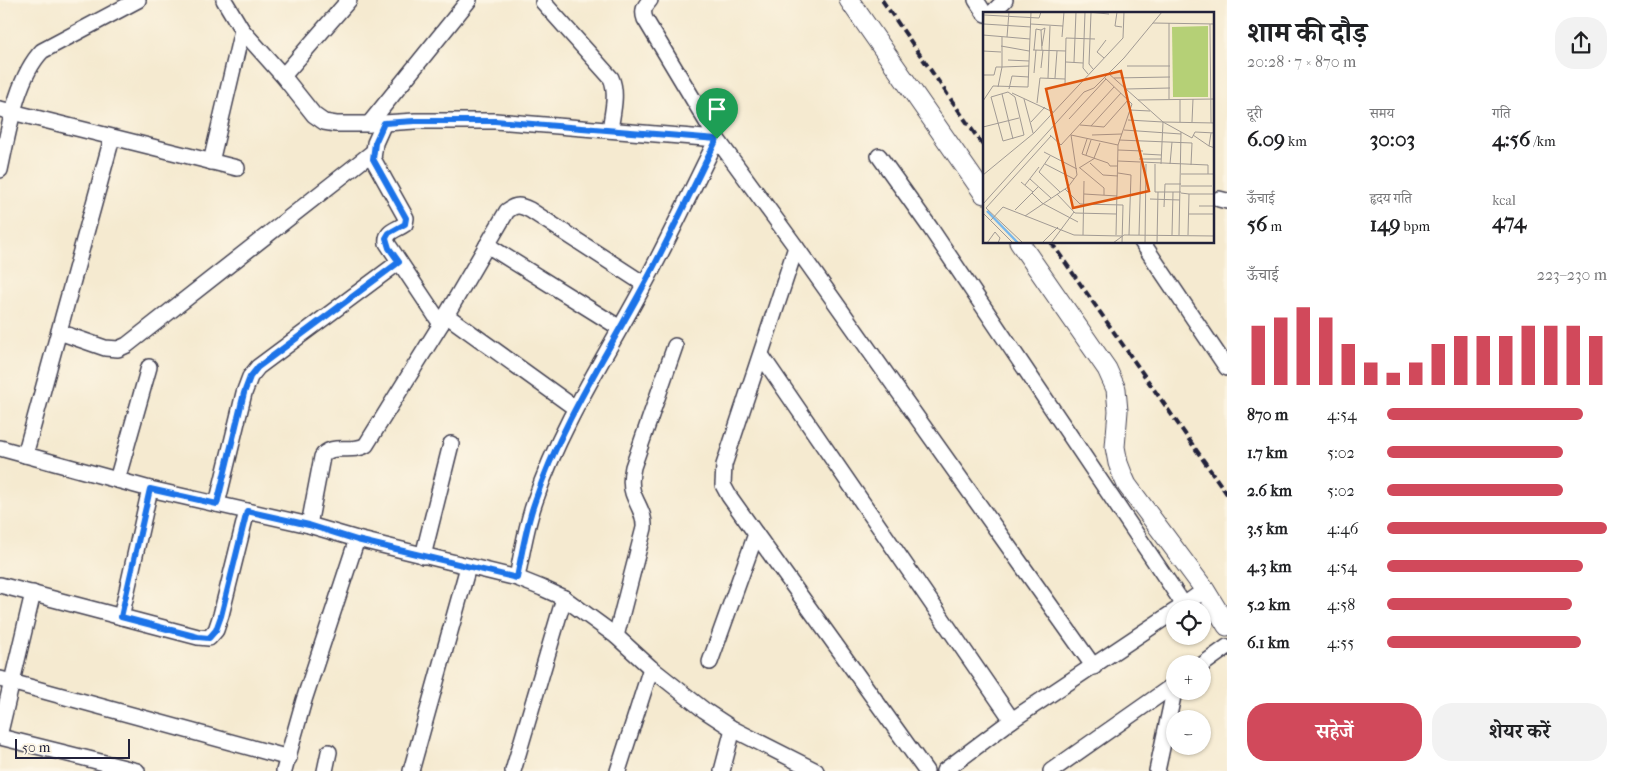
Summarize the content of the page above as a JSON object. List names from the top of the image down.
{
  "scale_bar": "50 m",
  "page": {
    "heading": ["शाम की दौड़", "20:28 · 7 × 870 m"],
    "stats": [
      ["दूरी", "6.09 km"],
      ["समय", "30:03"],
      ["गति", "4:56 /km"],
      ["ऊँचाई", "56 m"],
      ["हृदय गति", "149 bpm"],
      ["kcal", "474"]
    ],
    "chart": ["ऊँचाई", "223–230 m"],
    "list": [
      {
        "name": "870 m",
        "note": "4:54"
      },
      {
        "name": "1.7 km",
        "note": "5:02"
      },
      {
        "name": "2.6 km",
        "note": "5:02"
      },
      {
        "name": "3.5 km",
        "note": "4:46"
      },
      {
        "name": "4.3 km",
        "note": "4:54"
      },
      {
        "name": "5.2 km",
        "note": "4:58"
      },
      {
        "name": "6.1 km",
        "note": "4:55"
      }
    ],
    "map_buttons": ["+", "−"],
    "buttons": ["सहेजें", "शेयर करें"],
    "scale": "50 m"
  }
}
